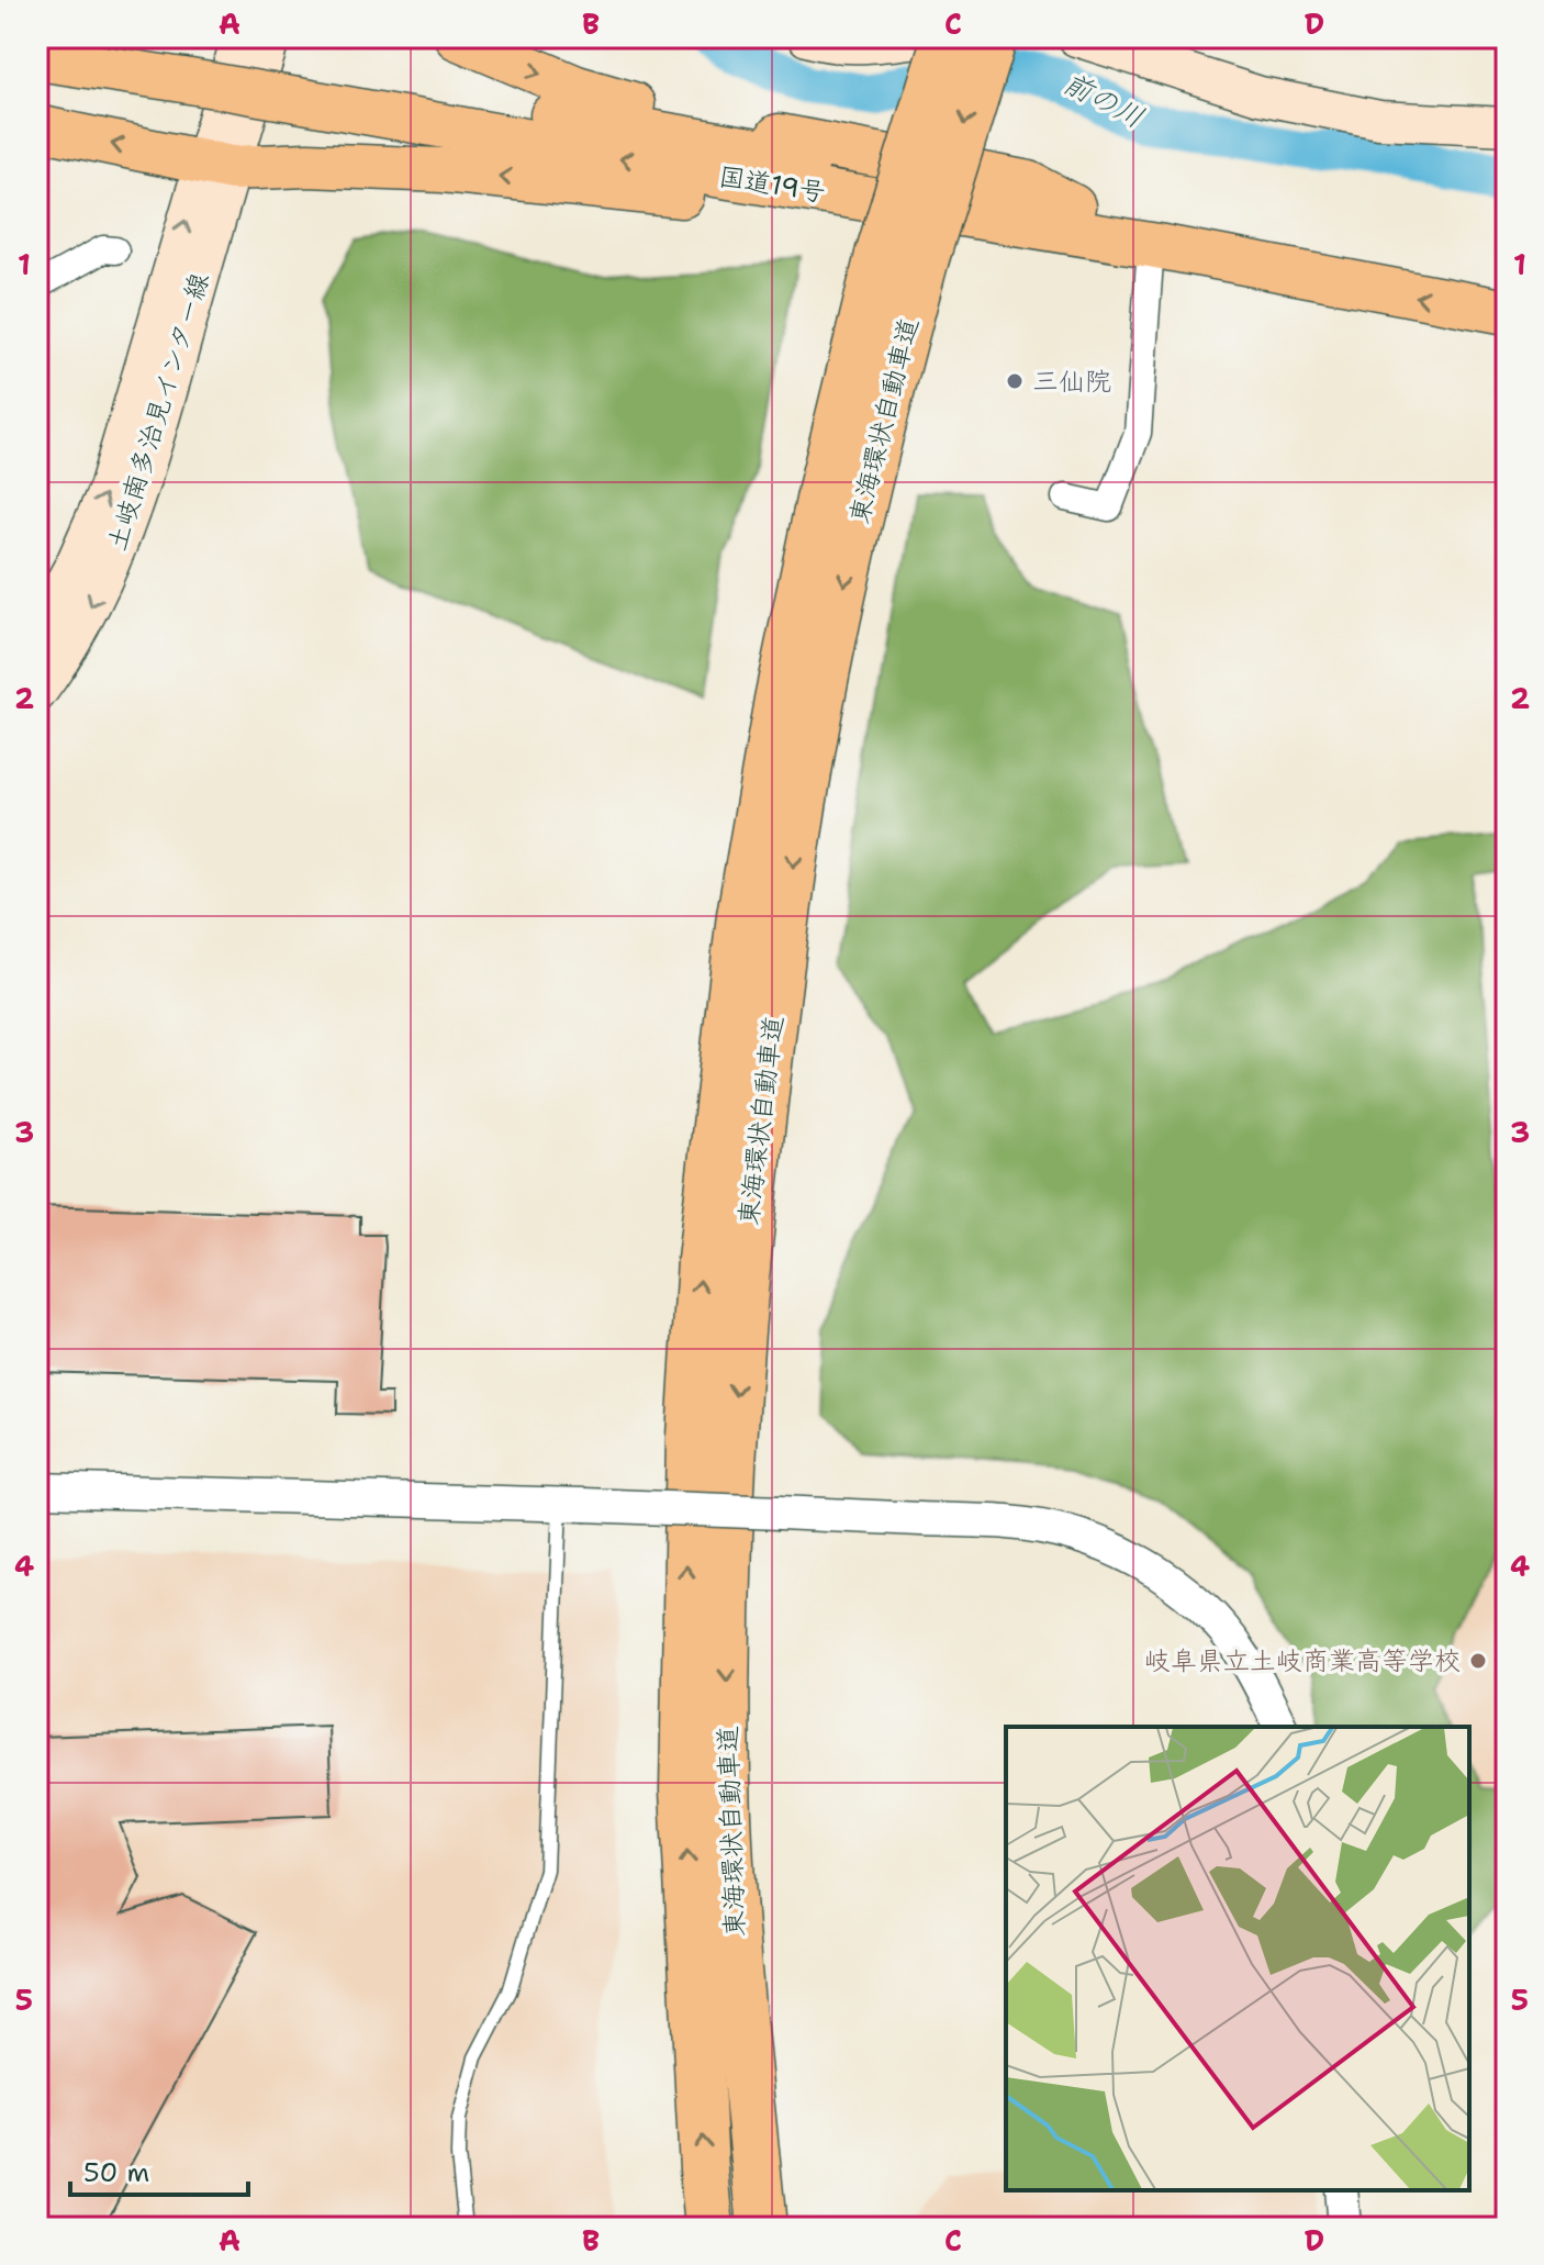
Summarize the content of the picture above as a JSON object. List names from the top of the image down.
{
  "streets": {
    "highway": ["国道19号", "東海環状自動車道"],
    "main road": ["土岐南多治見インター線"]
  },
  "water": ["前の川"],
  "places": ["三仙院", "岐阜県立土岐商業高等学校"],
  "scale_bar": "50 m",
  "grid": {
    "columns": [
      "A",
      "B",
      "C",
      "D"
    ],
    "rows": [
      "1",
      "2",
      "3",
      "4",
      "5"
    ]
  }
}
